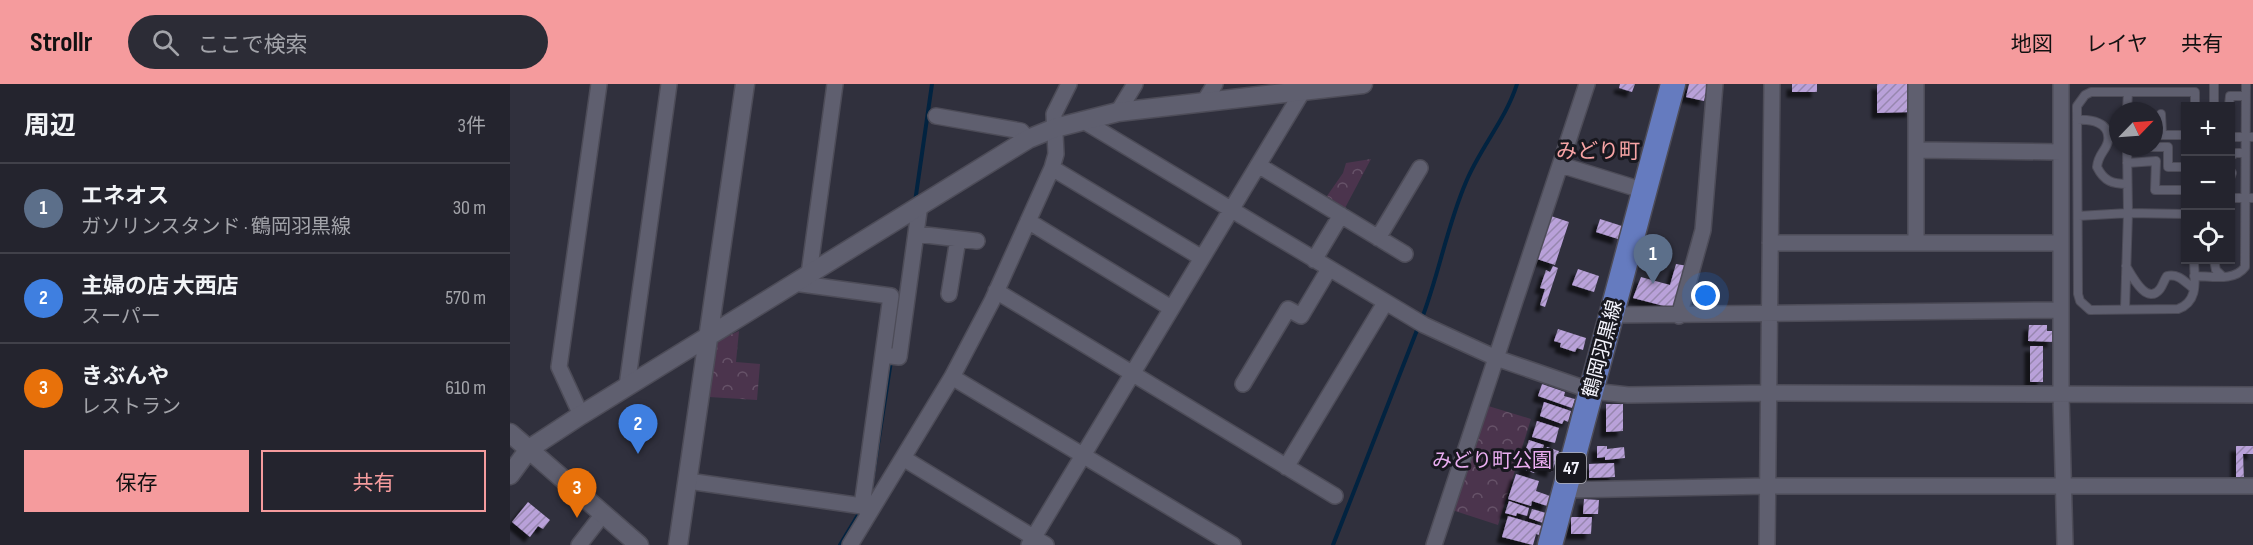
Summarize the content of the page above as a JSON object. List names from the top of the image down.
{
  "streets": {
    "main road": ["鶴岡羽黒線", "47"]
  },
  "districts": ["みどり町"],
  "parks": ["みどり町公園"],
  "north": "top right",
  "page": {
    "header": "Strollr",
    "search": "ここで検索",
    "nav": ["地図", "レイヤ", "共有"],
    "heading": ["周辺", "3件"],
    "map_buttons": ["+", "−"],
    "list": [
      {
        "mark": "1",
        "name": "エネオス",
        "note": "ガソリンスタンド · 鶴岡羽黒線",
        "value": "30 m"
      },
      {
        "mark": "2",
        "name": "主婦の店 大西店",
        "note": "スーパー",
        "value": "570 m"
      },
      {
        "mark": "3",
        "name": "きぶんや",
        "note": "レストラン",
        "value": "610 m"
      }
    ],
    "pins": ["1", "2", "3"],
    "buttons": ["保存", "共有"]
  }
}
